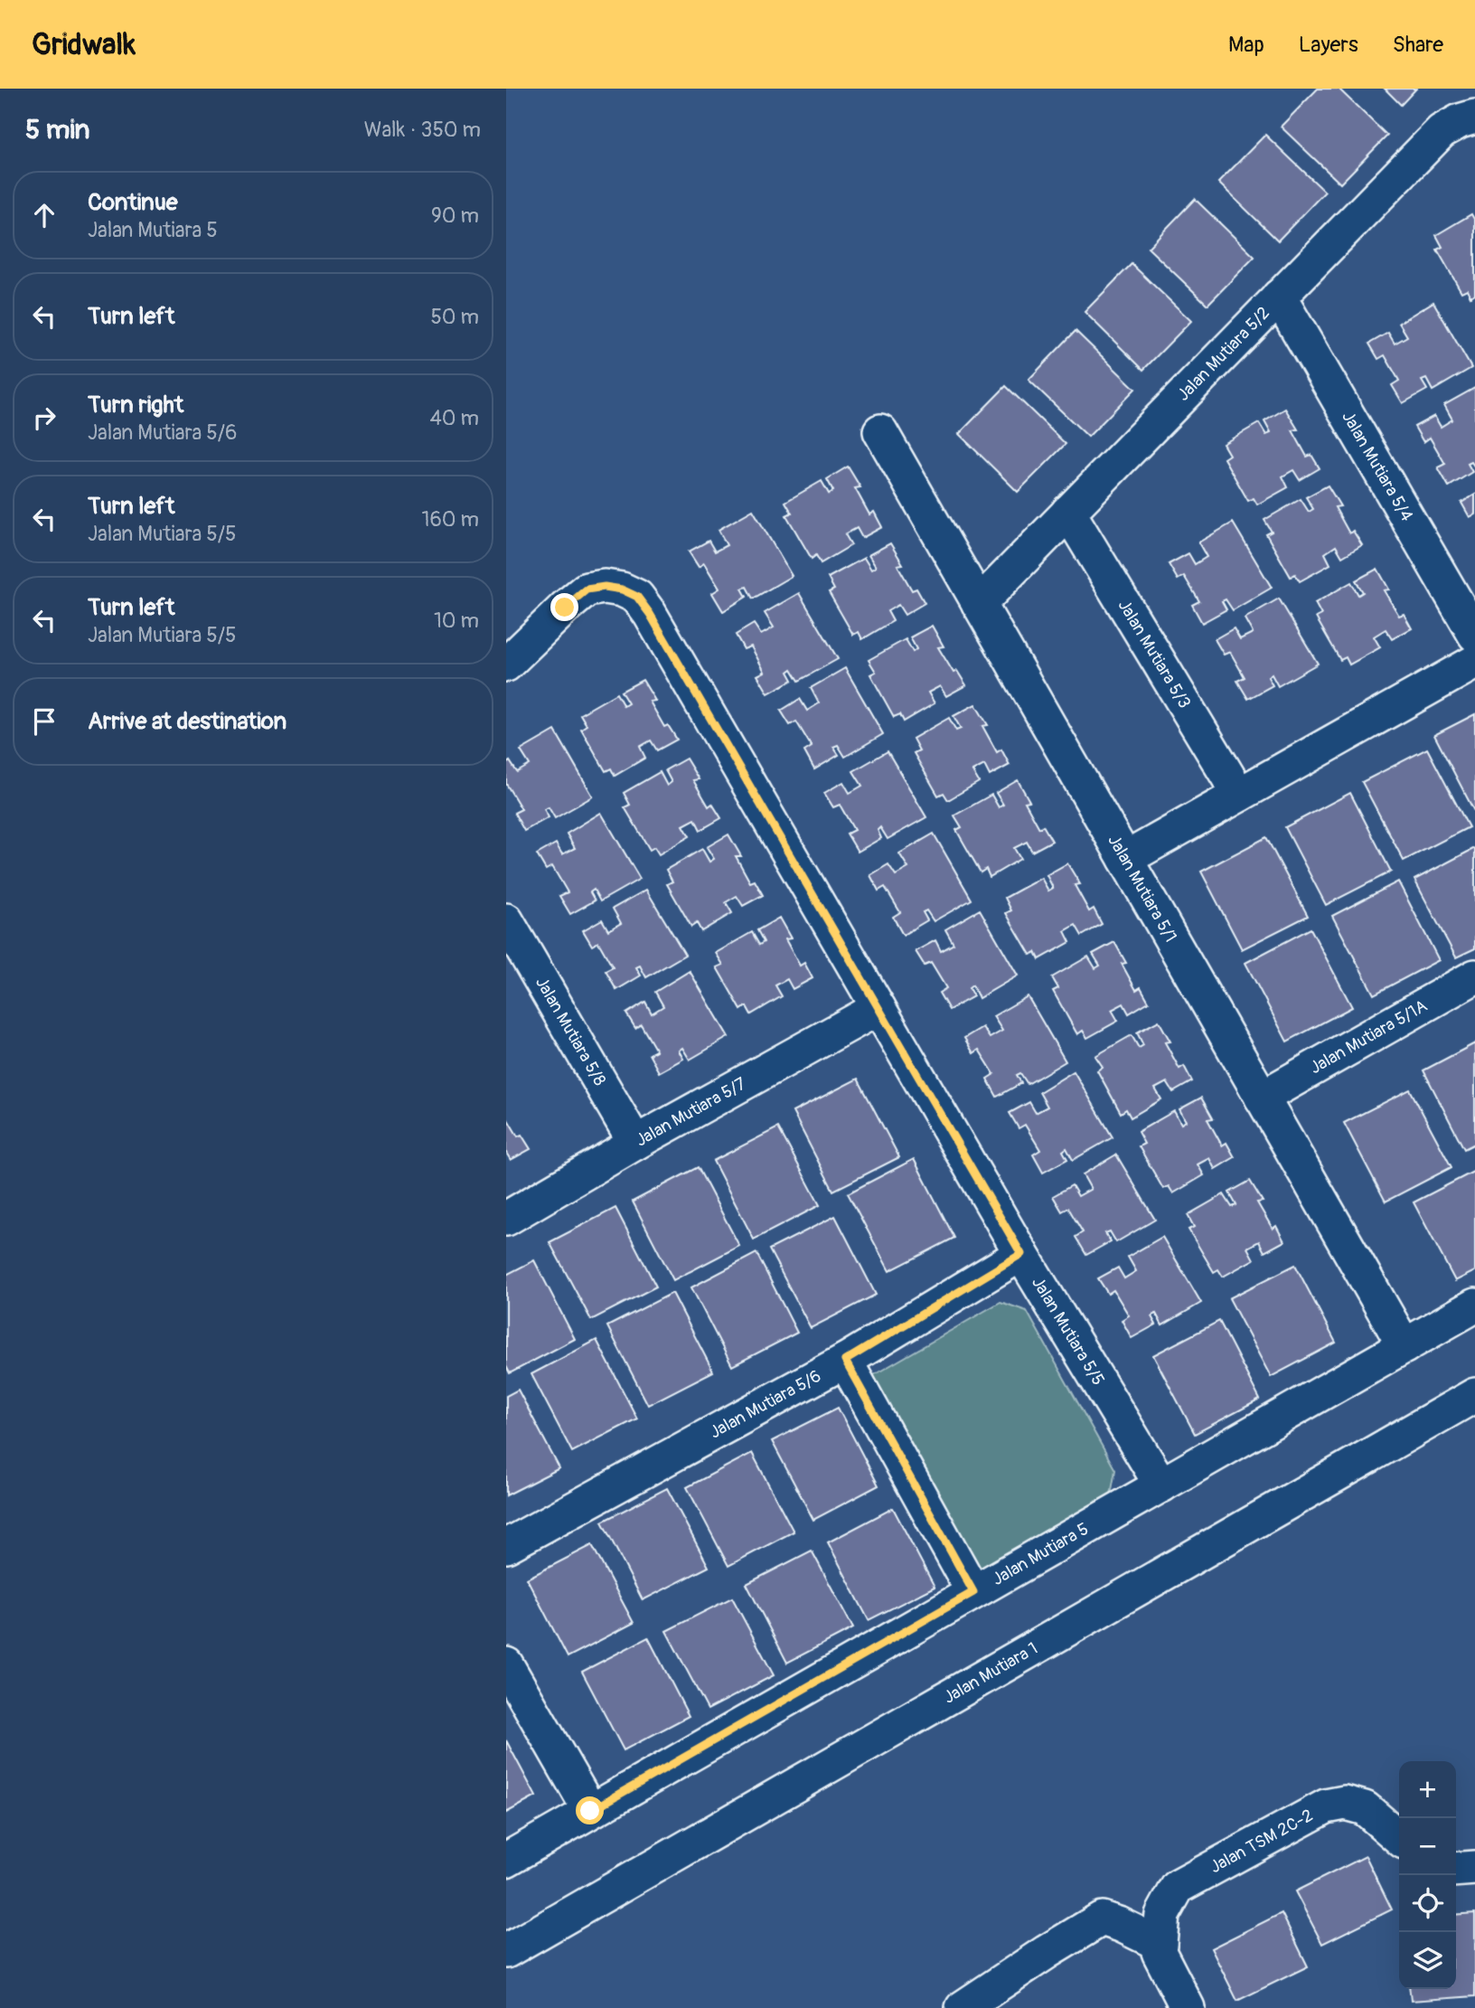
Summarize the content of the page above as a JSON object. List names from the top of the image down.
{
  "streets": {
    "street": [
      "Jalan Mutiara 5/2",
      "Jalan Mutiara 5/4",
      "Jalan Mutiara 5/3",
      "Jalan Mutiara 5/1",
      "Jalan Mutiara 5/8",
      "Jalan Mutiara 5/1A",
      "Jalan Mutiara 5/7",
      "Jalan Mutiara 5/5",
      "Jalan Mutiara 5/6",
      "Jalan Mutiara 5",
      "Jalan Mutiara 1",
      "Jalan TSM 2C-2"
    ]
  },
  "crossings": [
    ["Jalan Mutiara 5/2", "Jalan Mutiara 5/4"],
    ["Jalan Mutiara 5/2", "Jalan Mutiara 5/3"],
    ["Jalan Mutiara 5/2", "Jalan Mutiara 5/1"],
    ["Jalan Mutiara 5/1", "Jalan Mutiara 5/1A"],
    ["Jalan Mutiara 5/1", "Jalan Mutiara 5"],
    ["Jalan Mutiara 5/8", "Jalan Mutiara 5/7"],
    ["Jalan Mutiara 5/7", "Jalan Mutiara 5/5"],
    ["Jalan Mutiara 5/5", "Jalan Mutiara 5/6"],
    ["Jalan Mutiara 5/5", "Jalan Mutiara 5"]
  ],
  "page": {
    "header": "Gridwalk",
    "nav": ["Map", "Layers", "Share"],
    "heading": ["5 min", "Walk · 350 m"],
    "list": [
      ["Continue", "Jalan Mutiara 5", "90 m"],
      ["Turn left", "50 m"],
      ["Turn right", "Jalan Mutiara 5/6", "40 m"],
      ["Turn left", "Jalan Mutiara 5/5", "160 m"],
      ["Turn left", "Jalan Mutiara 5/5", "10 m"],
      "Arrive at destination"
    ],
    "map_buttons": ["+", "−"]
  }
}
